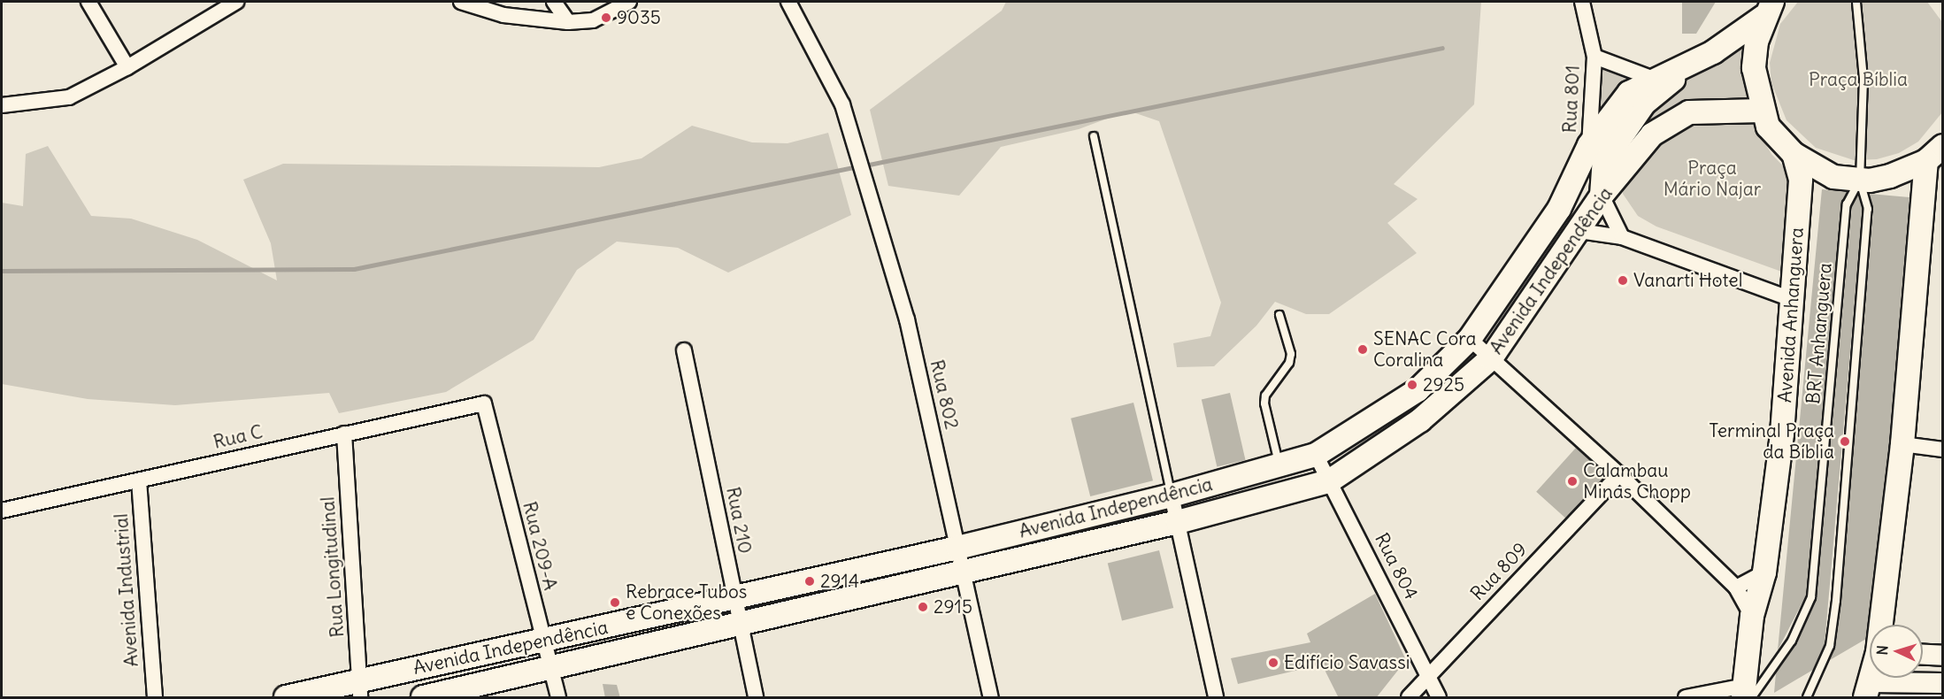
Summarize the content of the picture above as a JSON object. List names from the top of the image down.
{
  "streets": {
    "main road": ["Avenida Independência", "Avenida Anhanguera"],
    "street": [
      "Rua 801",
      "Rua 802",
      "Rua C",
      "Rua 210",
      "Rua 209-A",
      "Rua 804",
      "Rua Longitudinal",
      "Rua 809",
      "Avenida Industrial"
    ],
    "lane": ["BRT Anhanguera"]
  },
  "crossings": [
    ["Rua 801", "Avenida Independência"],
    ["Avenida Independência", "Rua 802"],
    ["Avenida Independência", "Rua 210"],
    ["Avenida Independência", "Rua 209-A"],
    ["Avenida Independência", "Rua 804"],
    ["Avenida Independência", "Rua Longitudinal"],
    ["Avenida Anhanguera", "BRT Anhanguera"],
    ["Rua C", "Rua 209-A"],
    ["Rua C", "Rua Longitudinal"],
    ["Rua C", "Avenida Industrial"],
    ["Rua 804", "Rua 809"]
  ],
  "parks": ["Praça Bíblia", "Praça Mário Najar"],
  "places": [
    "9035",
    "Vanarti Hotel",
    "SENAC Cora Coralina",
    "2925",
    "Terminal Praça da Bíblia",
    "Calambau Minas Chopp",
    "2914",
    "Rebrace Tubos e Conexões",
    "2915",
    "Edifício Savassi"
  ],
  "north": "left"
}
